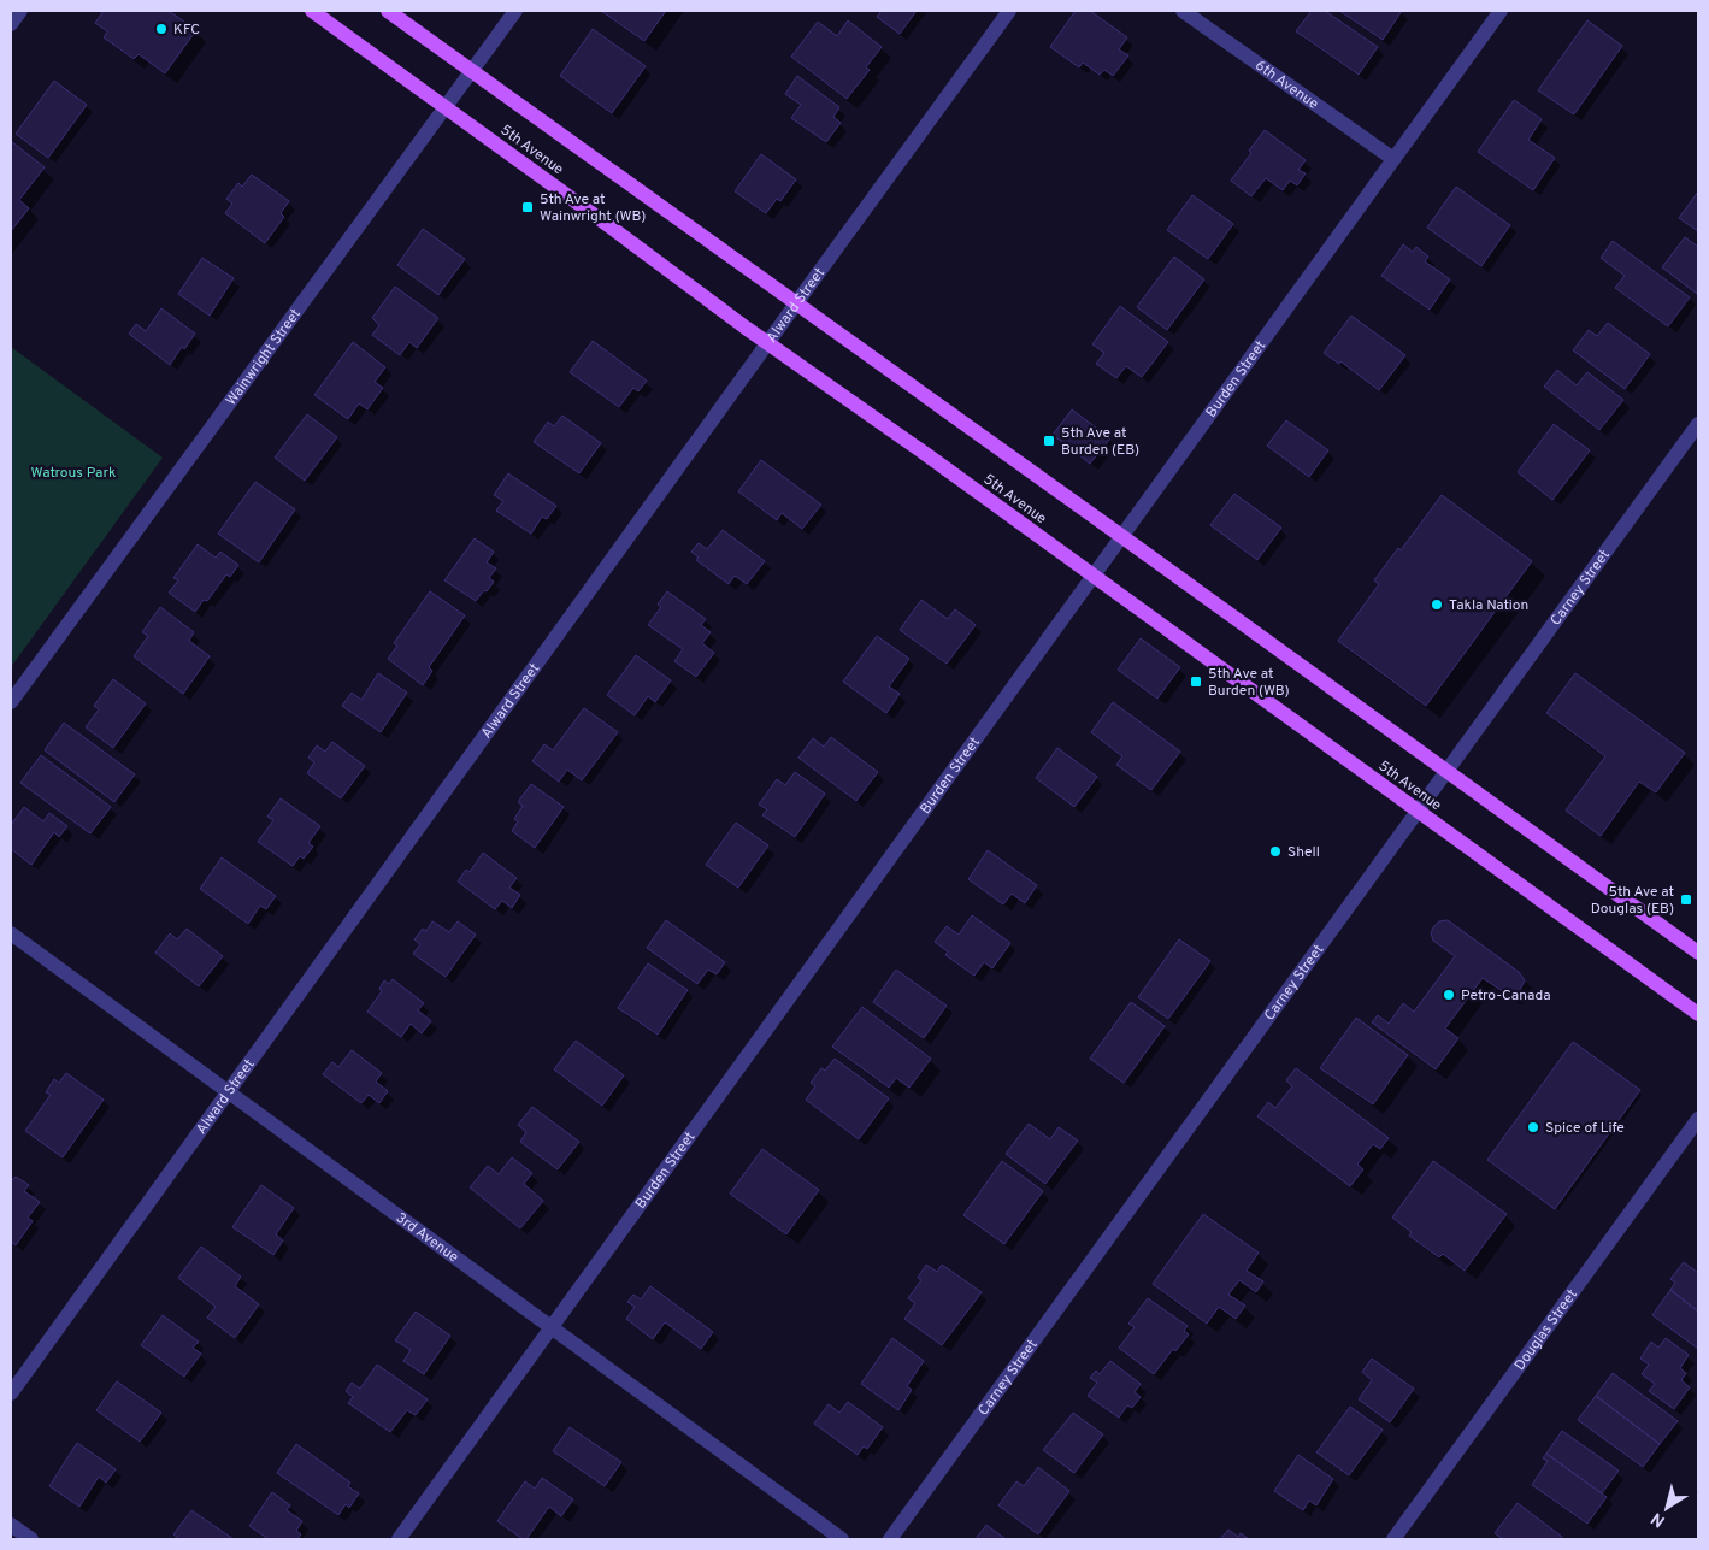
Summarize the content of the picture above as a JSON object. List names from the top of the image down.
{
  "streets": {
    "main road": ["5th Avenue"],
    "street": [
      "6th Avenue",
      "Alward Street",
      "Wainwright Street",
      "Burden Street",
      "Carney Street",
      "3rd Avenue",
      "Douglas Street"
    ]
  },
  "crossings": [
    ["6th Avenue", "Burden Street"],
    ["5th Avenue", "Alward Street"],
    ["5th Avenue", "Wainwright Street"],
    ["5th Avenue", "Burden Street"],
    ["5th Avenue", "Carney Street"],
    ["Alward Street", "3rd Avenue"],
    ["Burden Street", "3rd Avenue"]
  ],
  "parks": ["Watrous Park"],
  "places": {
    "other": [
      "KFC",
      "Takla Nation",
      "Shell",
      "Petro-Canada",
      "Spice of Life"
    ],
    "transit": [
      "5th Ave at Wainwright (WB)",
      "5th Ave at Burden (EB)",
      "5th Ave at Burden (WB)",
      "5th Ave at Douglas (EB)"
    ]
  },
  "north": "bottom left"
}
